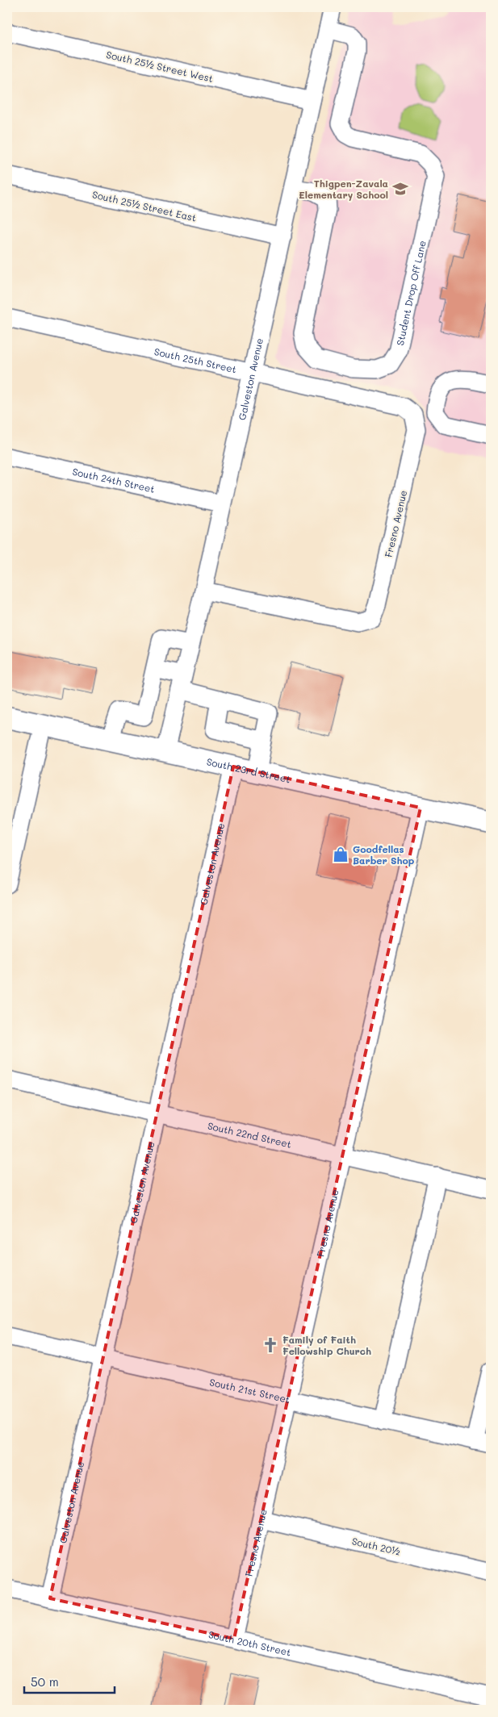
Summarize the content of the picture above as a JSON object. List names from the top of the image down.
{
  "streets": {
    "main road": ["South 23rd Street"],
    "street": [
      "South 25½ Street West",
      "South 25½ Street East",
      "Student Drop Off Lane",
      "South 25th Street",
      "Galveston Avenue",
      "South 24th Street",
      "Fresno Avenue",
      "South 22nd Street",
      "South 21st Street",
      "South 20½",
      "South 20th Street"
    ]
  },
  "crossings": [
    ["South 25½ Street West", "Galveston Avenue"],
    ["South 25½ Street East", "Galveston Avenue"],
    ["Student Drop Off Lane", "Galveston Avenue"],
    ["South 25th Street", "Galveston Avenue"],
    ["South 25th Street", "Fresno Avenue"],
    ["Galveston Avenue", "South 24th Street"],
    ["Galveston Avenue", "Fresno Avenue"],
    ["Galveston Avenue", "South 23rd Street"],
    ["Galveston Avenue", "South 22nd Street"],
    ["Galveston Avenue", "South 21st Street"],
    ["Galveston Avenue", "South 20th Street"],
    ["Fresno Avenue", "South 23rd Street"],
    ["Fresno Avenue", "South 22nd Street"],
    ["Fresno Avenue", "South 21st Street"],
    ["Fresno Avenue", "South 20½"],
    ["Fresno Avenue", "South 20th Street"]
  ],
  "places": {
    "school or university": ["Thigpen-Zavala Elementary School"],
    "shop": ["Goodfellas Barber Shop"],
    "church": ["Family of Faith Fellowship Church"]
  },
  "scale_bar": "50 m"
}
